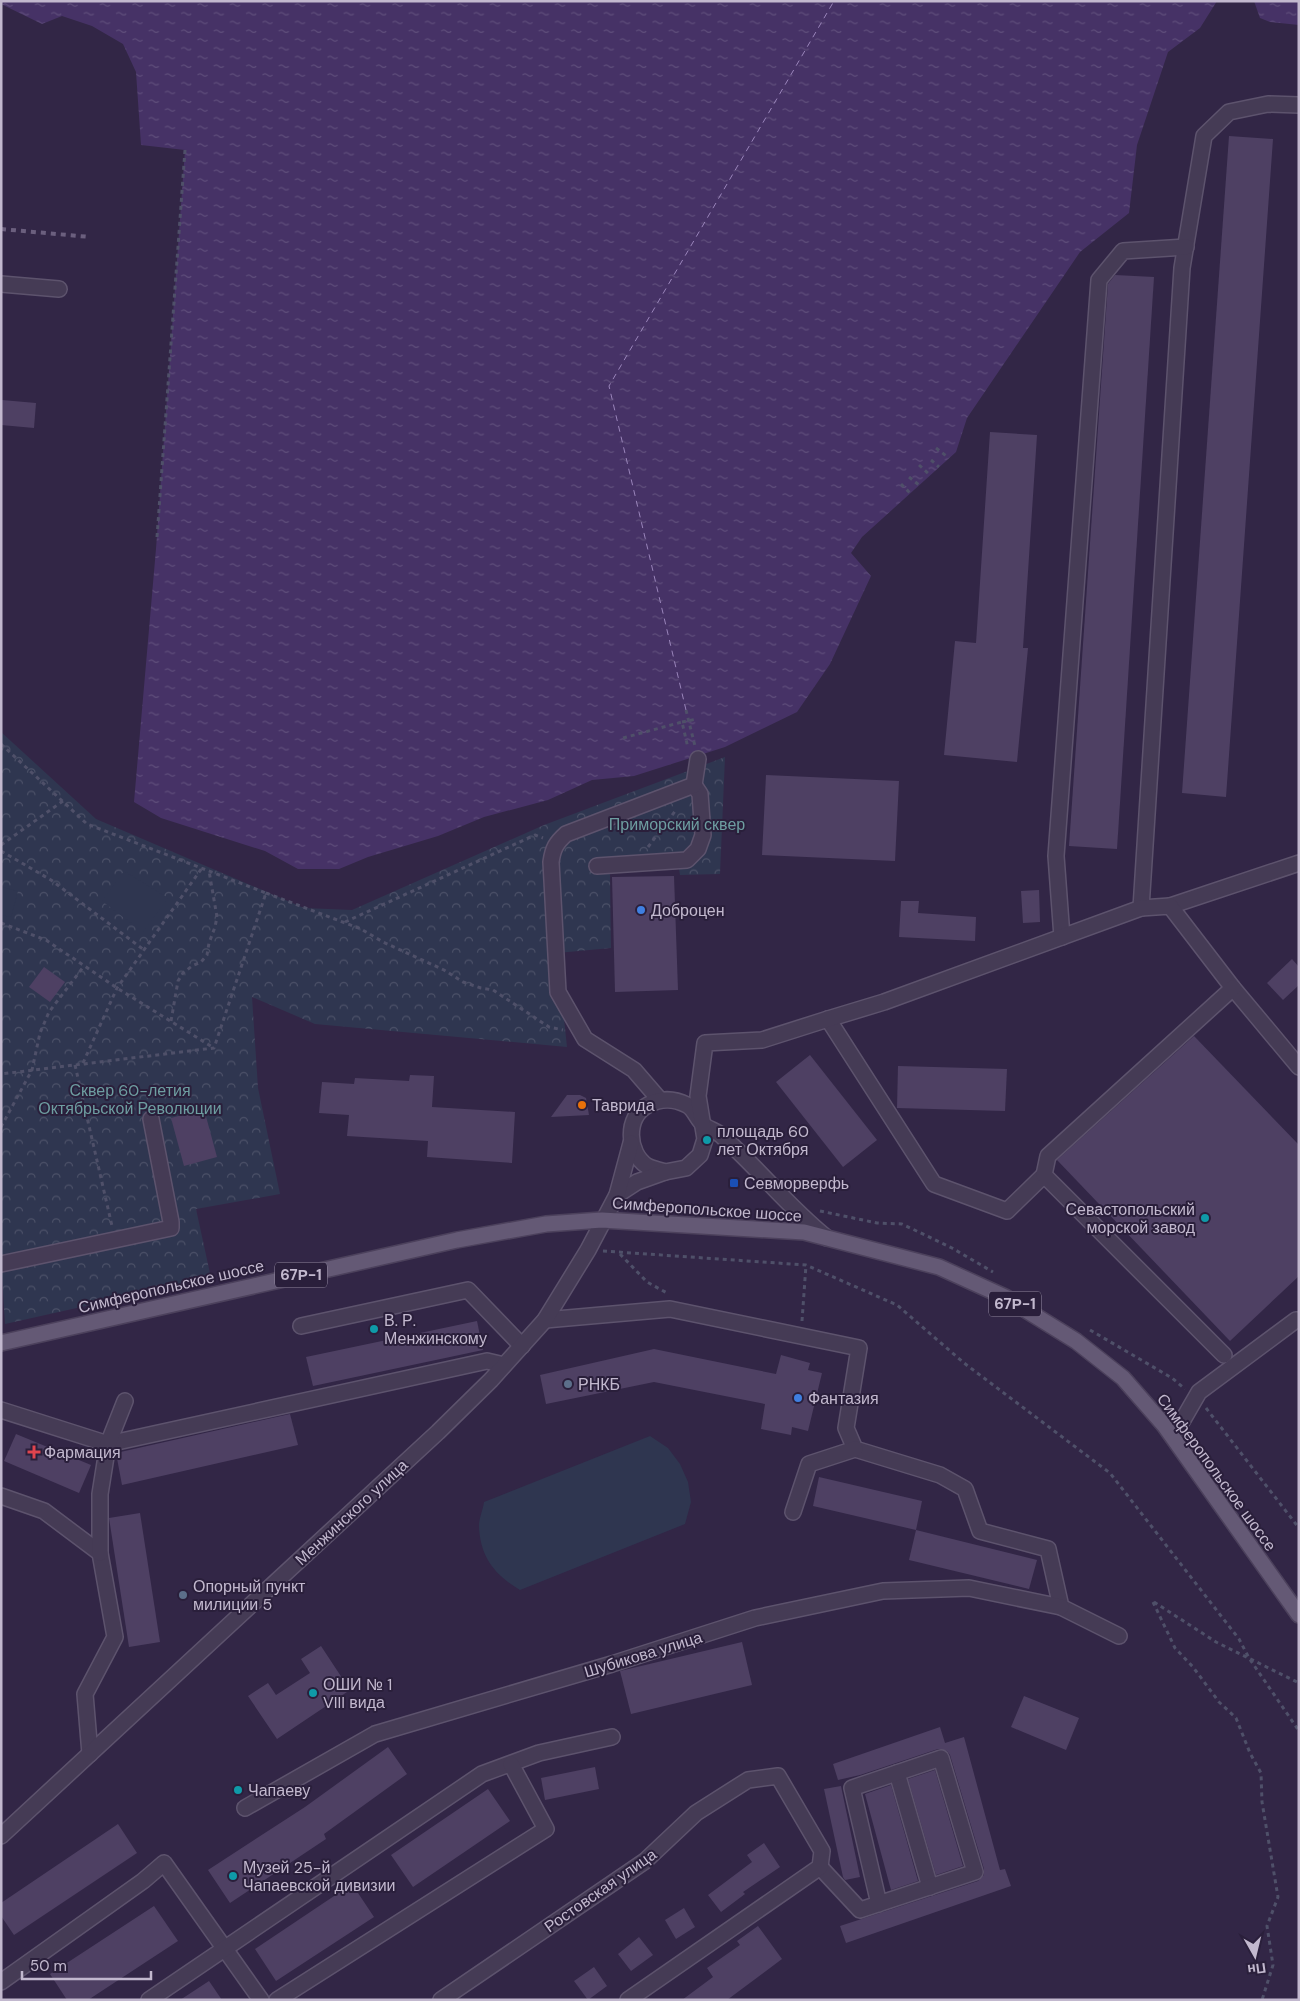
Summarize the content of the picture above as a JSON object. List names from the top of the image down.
{
  "streets": {
    "main road": ["Симферопольское шоссе", "67Р-1"],
    "street": ["Менжинского улица", "Шубикова улица", "Ростовская улица"]
  },
  "crossings": [
    ["Симферопольское шоссе", "Менжинского улица"]
  ],
  "parks": ["Приморский сквер", "Сквер 60-летия Октябрьской Революции"],
  "places": {
    "other": [
      "Доброцен",
      "Таврида",
      "площадь 60 лет Октября",
      "Севастопольский морской завод",
      "В. Р. Менжинскому",
      "РНКБ",
      "Фантазия",
      "Опорный пункт милиции 5",
      "ОШИ № 1 VIII вида",
      "Чапаеву",
      "Музей 25-й Чапаевской дивизии"
    ],
    "transit": ["Севморверфь"],
    "health": ["Фармация"]
  },
  "scale_bar": "50 m",
  "north": "bottom"
}
